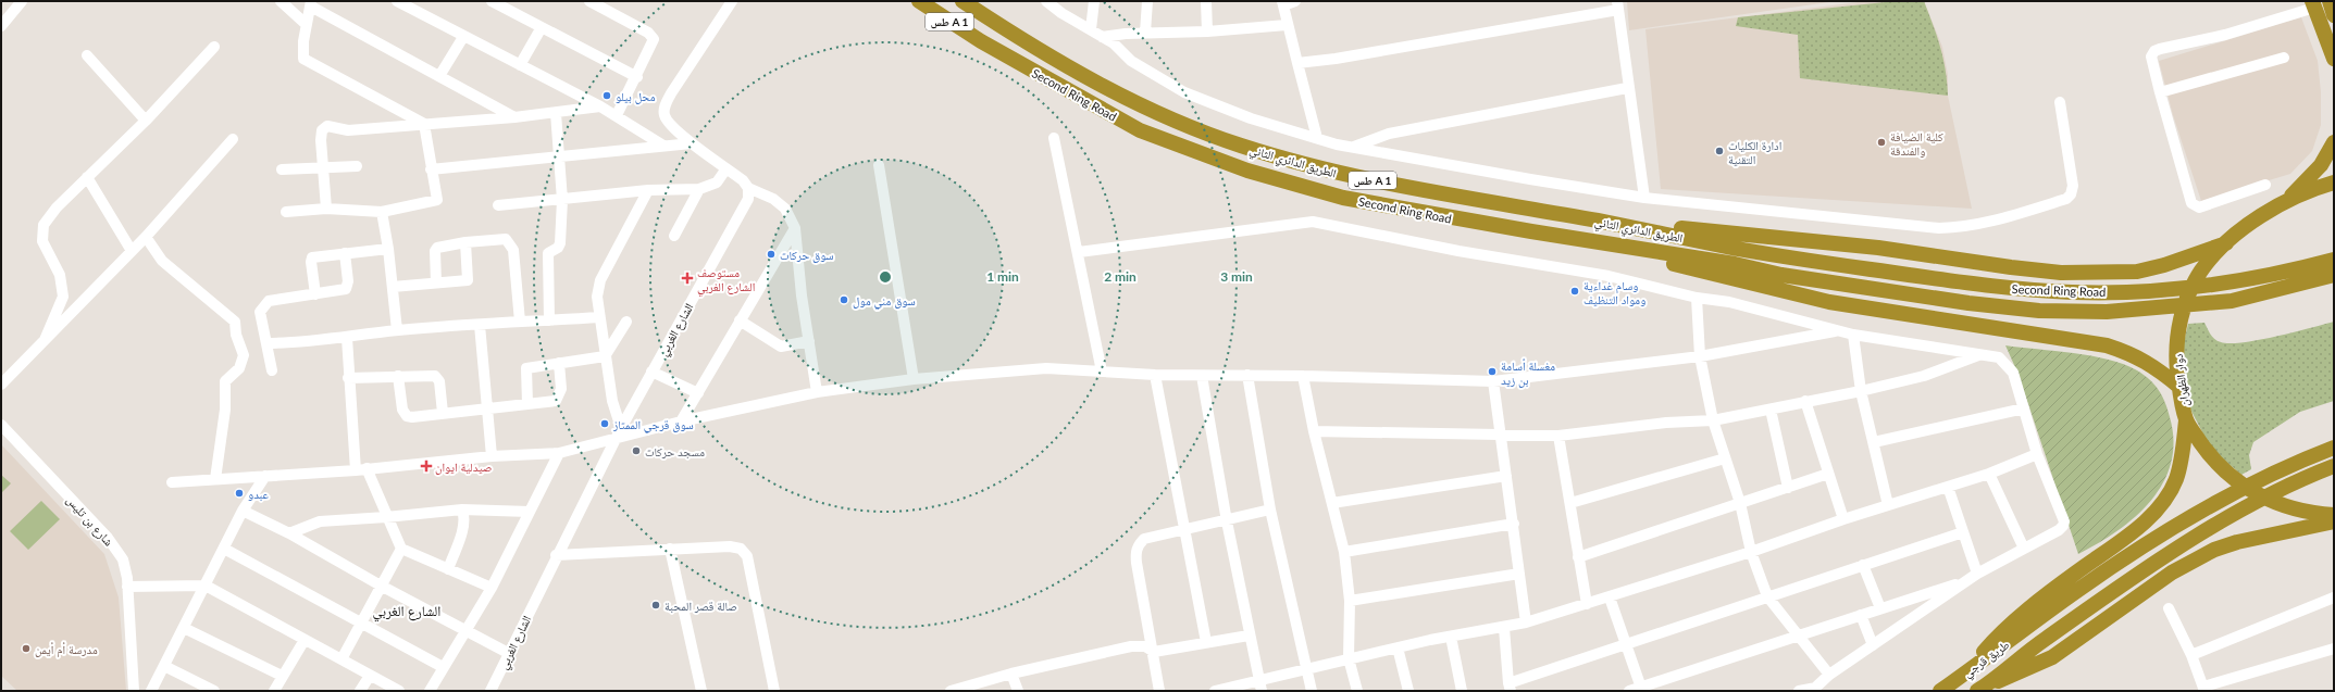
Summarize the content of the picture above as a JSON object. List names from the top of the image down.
{
  "streets": {
    "highway": [
      "طس A 1",
      "Second Ring Road",
      "الطريق الدائري الثاني",
      "دوار الظهران",
      "طريق قرجي"
    ],
    "street": ["الشارع الغربي", "شارع بن تليس"]
  },
  "crossings": [
    ["Second Ring Road", "الطريق الدائري الثاني"]
  ],
  "districts": ["الشارع الغربي"],
  "places": {
    "other": [
      "محل بيلو",
      "كلية الضيافة والفندقة",
      "ادارة الكليات التقنية",
      "سوق حركات",
      "وسام غداءية ومواد التنظيف",
      "سوق مني مول",
      "مغسلة أسامة بن زيد",
      "سوق قرجي الممتاز",
      "مسجد حركات",
      "عبدو",
      "صالة قصر المحبة",
      "مدرسة أم أيمن"
    ],
    "health": ["مستوصف الشارع الغربي", "صيدلية ايوان"]
  },
  "rings": ["1 min", "2 min", "3 min"]
}
